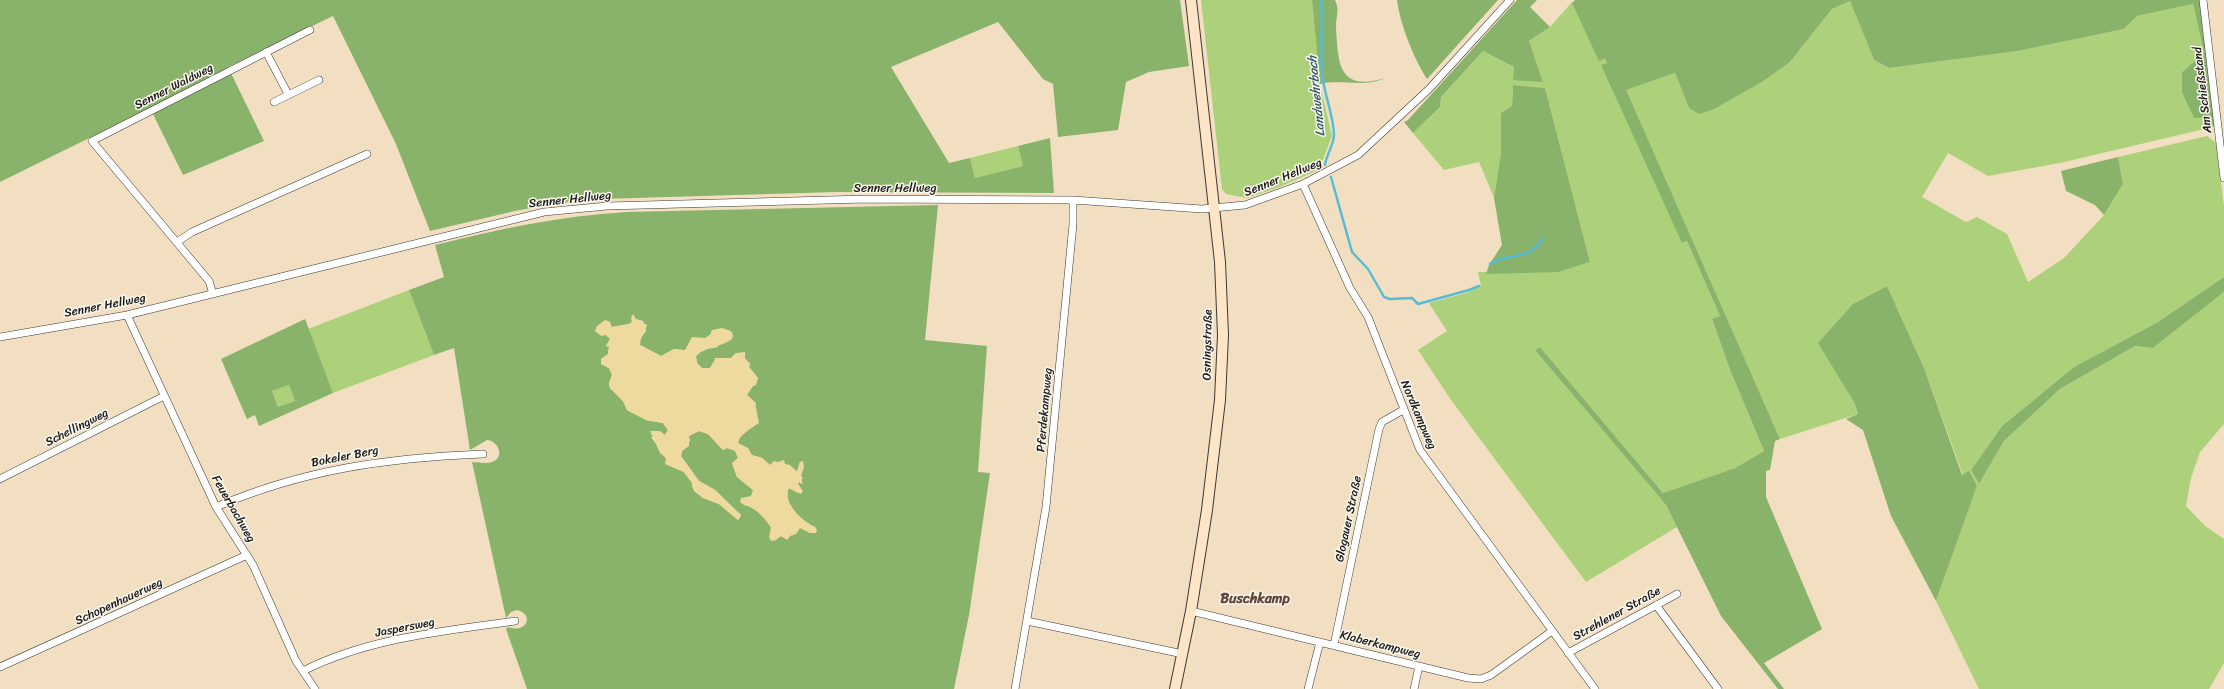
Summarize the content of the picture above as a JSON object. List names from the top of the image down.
{
  "streets": {
    "main road": ["Osningstraße"],
    "street": [
      "Senner Waldweg",
      "Am Schießstand",
      "Senner Hellweg",
      "Pferdekampweg",
      "Nordkampweg",
      "Schellingweg",
      "Bokeler Berg",
      "Feuerbachweg",
      "Glogauer Straße",
      "Schopenhauerweg",
      "Strehlener Straße",
      "Jaspersweg",
      "Klaberkampweg"
    ]
  },
  "crossings": [
    ["Senner Hellweg", "Osningstraße"],
    ["Senner Hellweg", "Pferdekampweg"],
    ["Senner Hellweg", "Nordkampweg"],
    ["Senner Hellweg", "Feuerbachweg"],
    ["Osningstraße", "Klaberkampweg"],
    ["Nordkampweg", "Glogauer Straße"],
    ["Nordkampweg", "Strehlener Straße"],
    ["Nordkampweg", "Klaberkampweg"],
    ["Schellingweg", "Feuerbachweg"],
    ["Bokeler Berg", "Feuerbachweg"],
    ["Feuerbachweg", "Schopenhauerweg"],
    ["Feuerbachweg", "Jaspersweg"],
    ["Glogauer Straße", "Klaberkampweg"]
  ],
  "districts": ["Buschkamp"],
  "water": ["Landwehrbach"]
}
